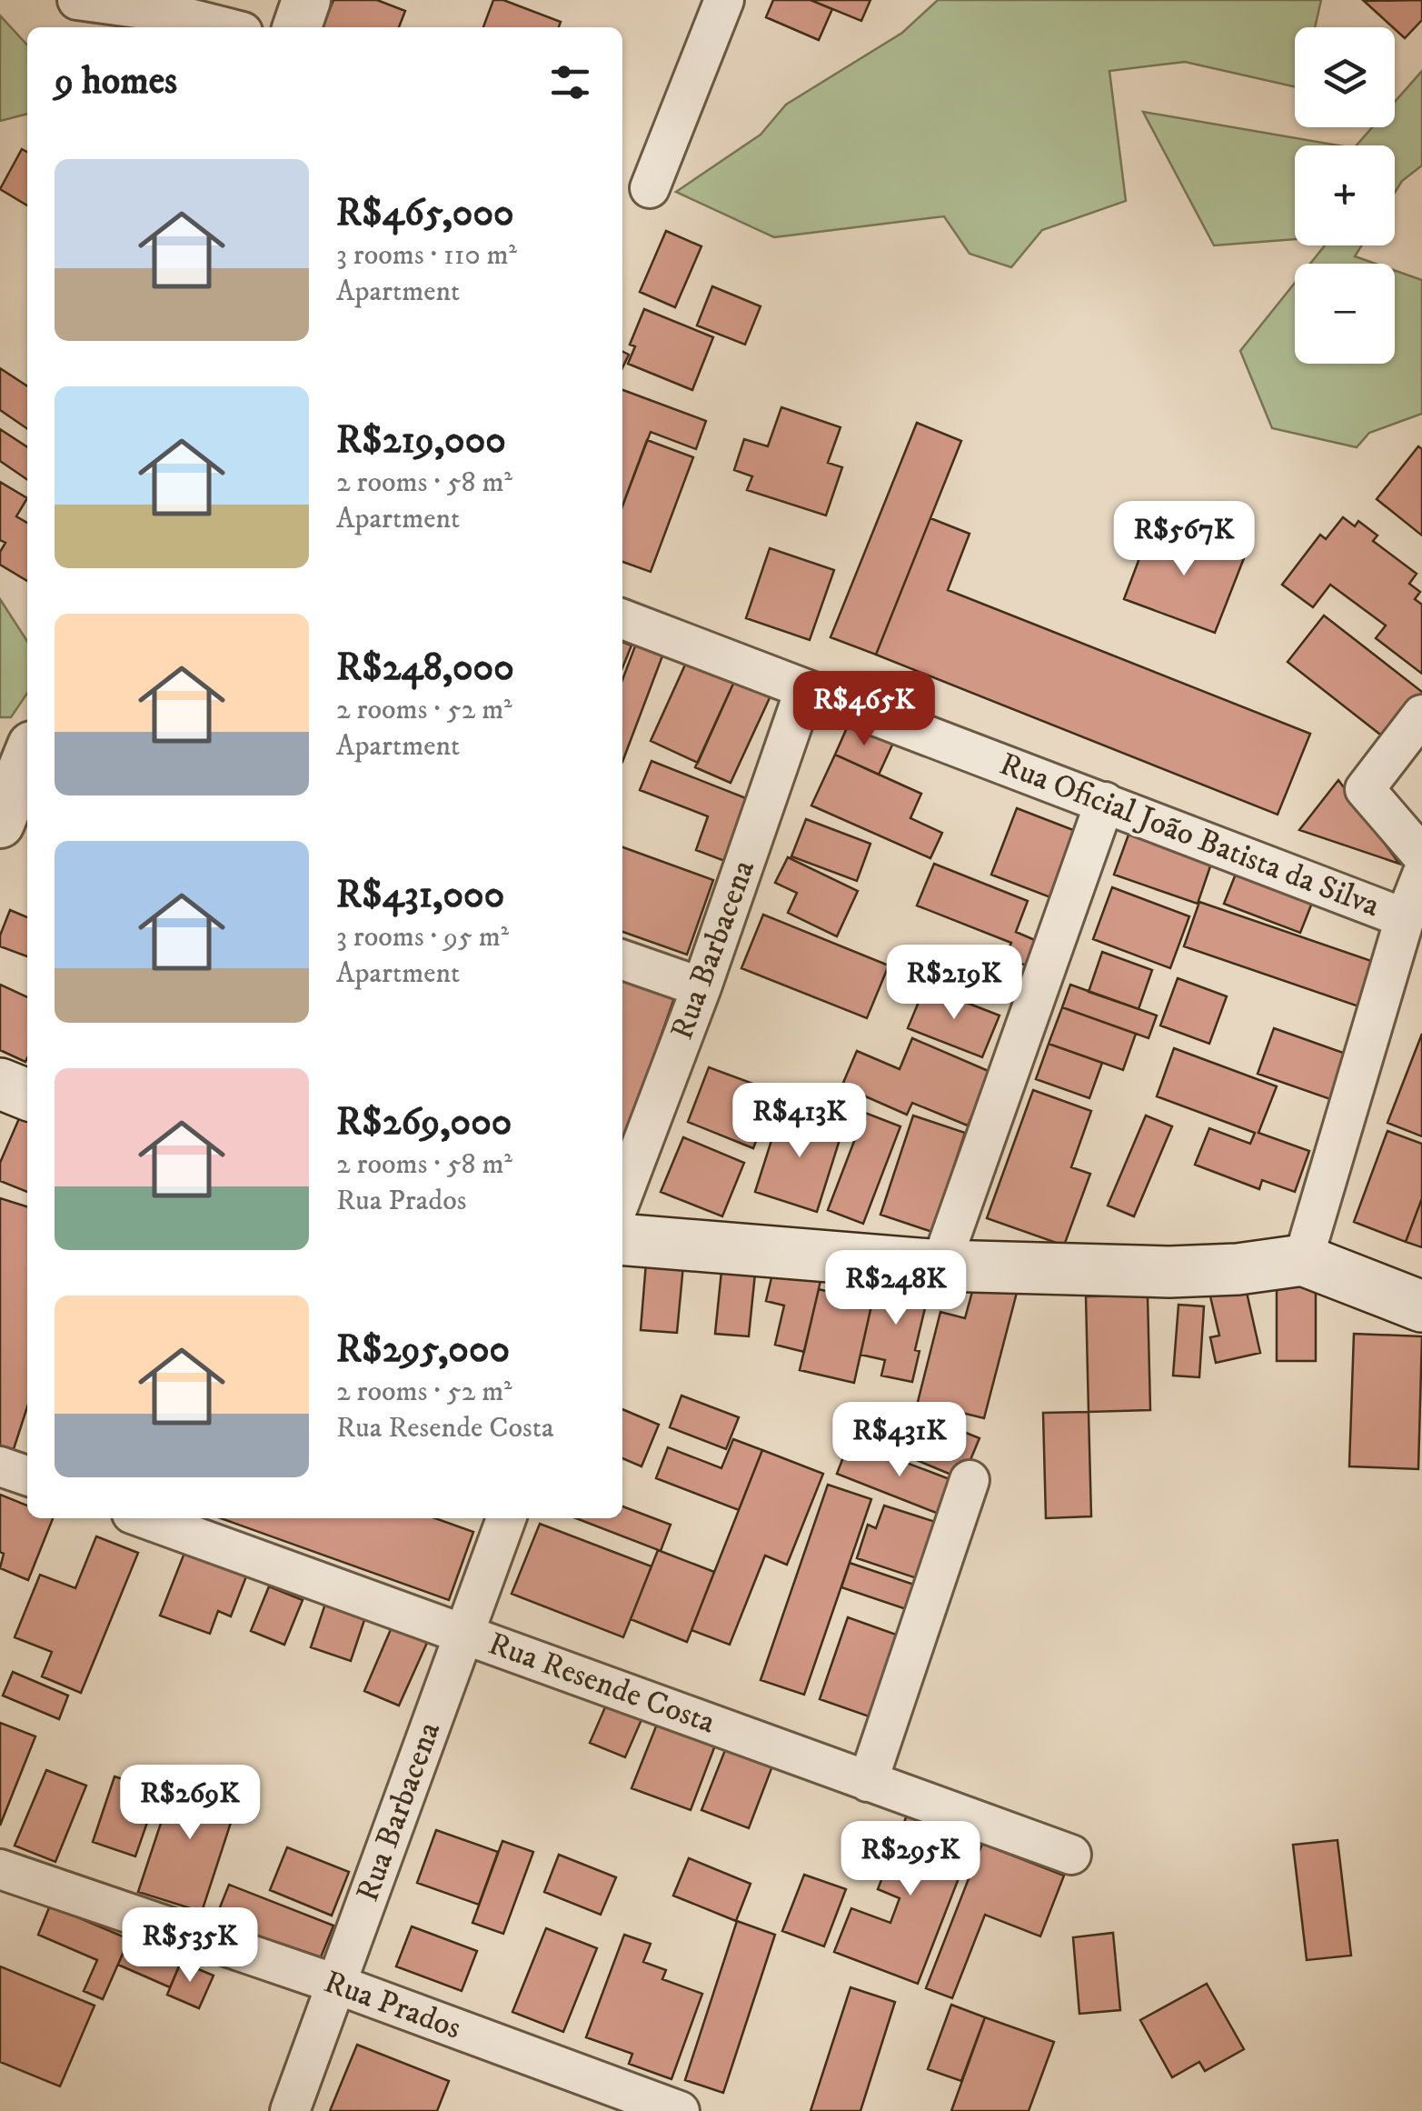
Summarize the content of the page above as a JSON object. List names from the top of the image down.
{
  "streets": {
    "street": [
      "Rua Oficial João Batista da Silva",
      "Rua Barbacena",
      "Rua Resende Costa",
      "Rua Prados"
    ]
  },
  "crossings": [
    ["Rua Oficial João Batista da Silva", "Rua Barbacena"],
    ["Rua Barbacena", "Rua Resende Costa"],
    ["Rua Barbacena", "Rua Prados"]
  ],
  "page": {
    "map_buttons": ["+", "−"],
    "heading": "9 homes",
    "list": [
      {
        "name": "R$465,000",
        "note": "3 rooms · 110 m² · Apartment"
      },
      {
        "name": "R$219,000",
        "note": "2 rooms · 58 m² · Apartment"
      },
      {
        "name": "R$248,000",
        "note": "2 rooms · 52 m² · Apartment"
      },
      {
        "name": "R$431,000",
        "note": "3 rooms · 95 m² · Apartment"
      },
      {
        "name": "R$269,000",
        "note": "2 rooms · 58 m² · Rua Prados"
      },
      {
        "name": "R$295,000",
        "note": "2 rooms · 52 m² · Rua Resende Costa"
      }
    ],
    "price": [
      "R$567K",
      "R$465K",
      "R$219K",
      "R$413K",
      "R$248K",
      "R$431K",
      "R$269K",
      "R$295K",
      "R$535K"
    ]
  }
}
